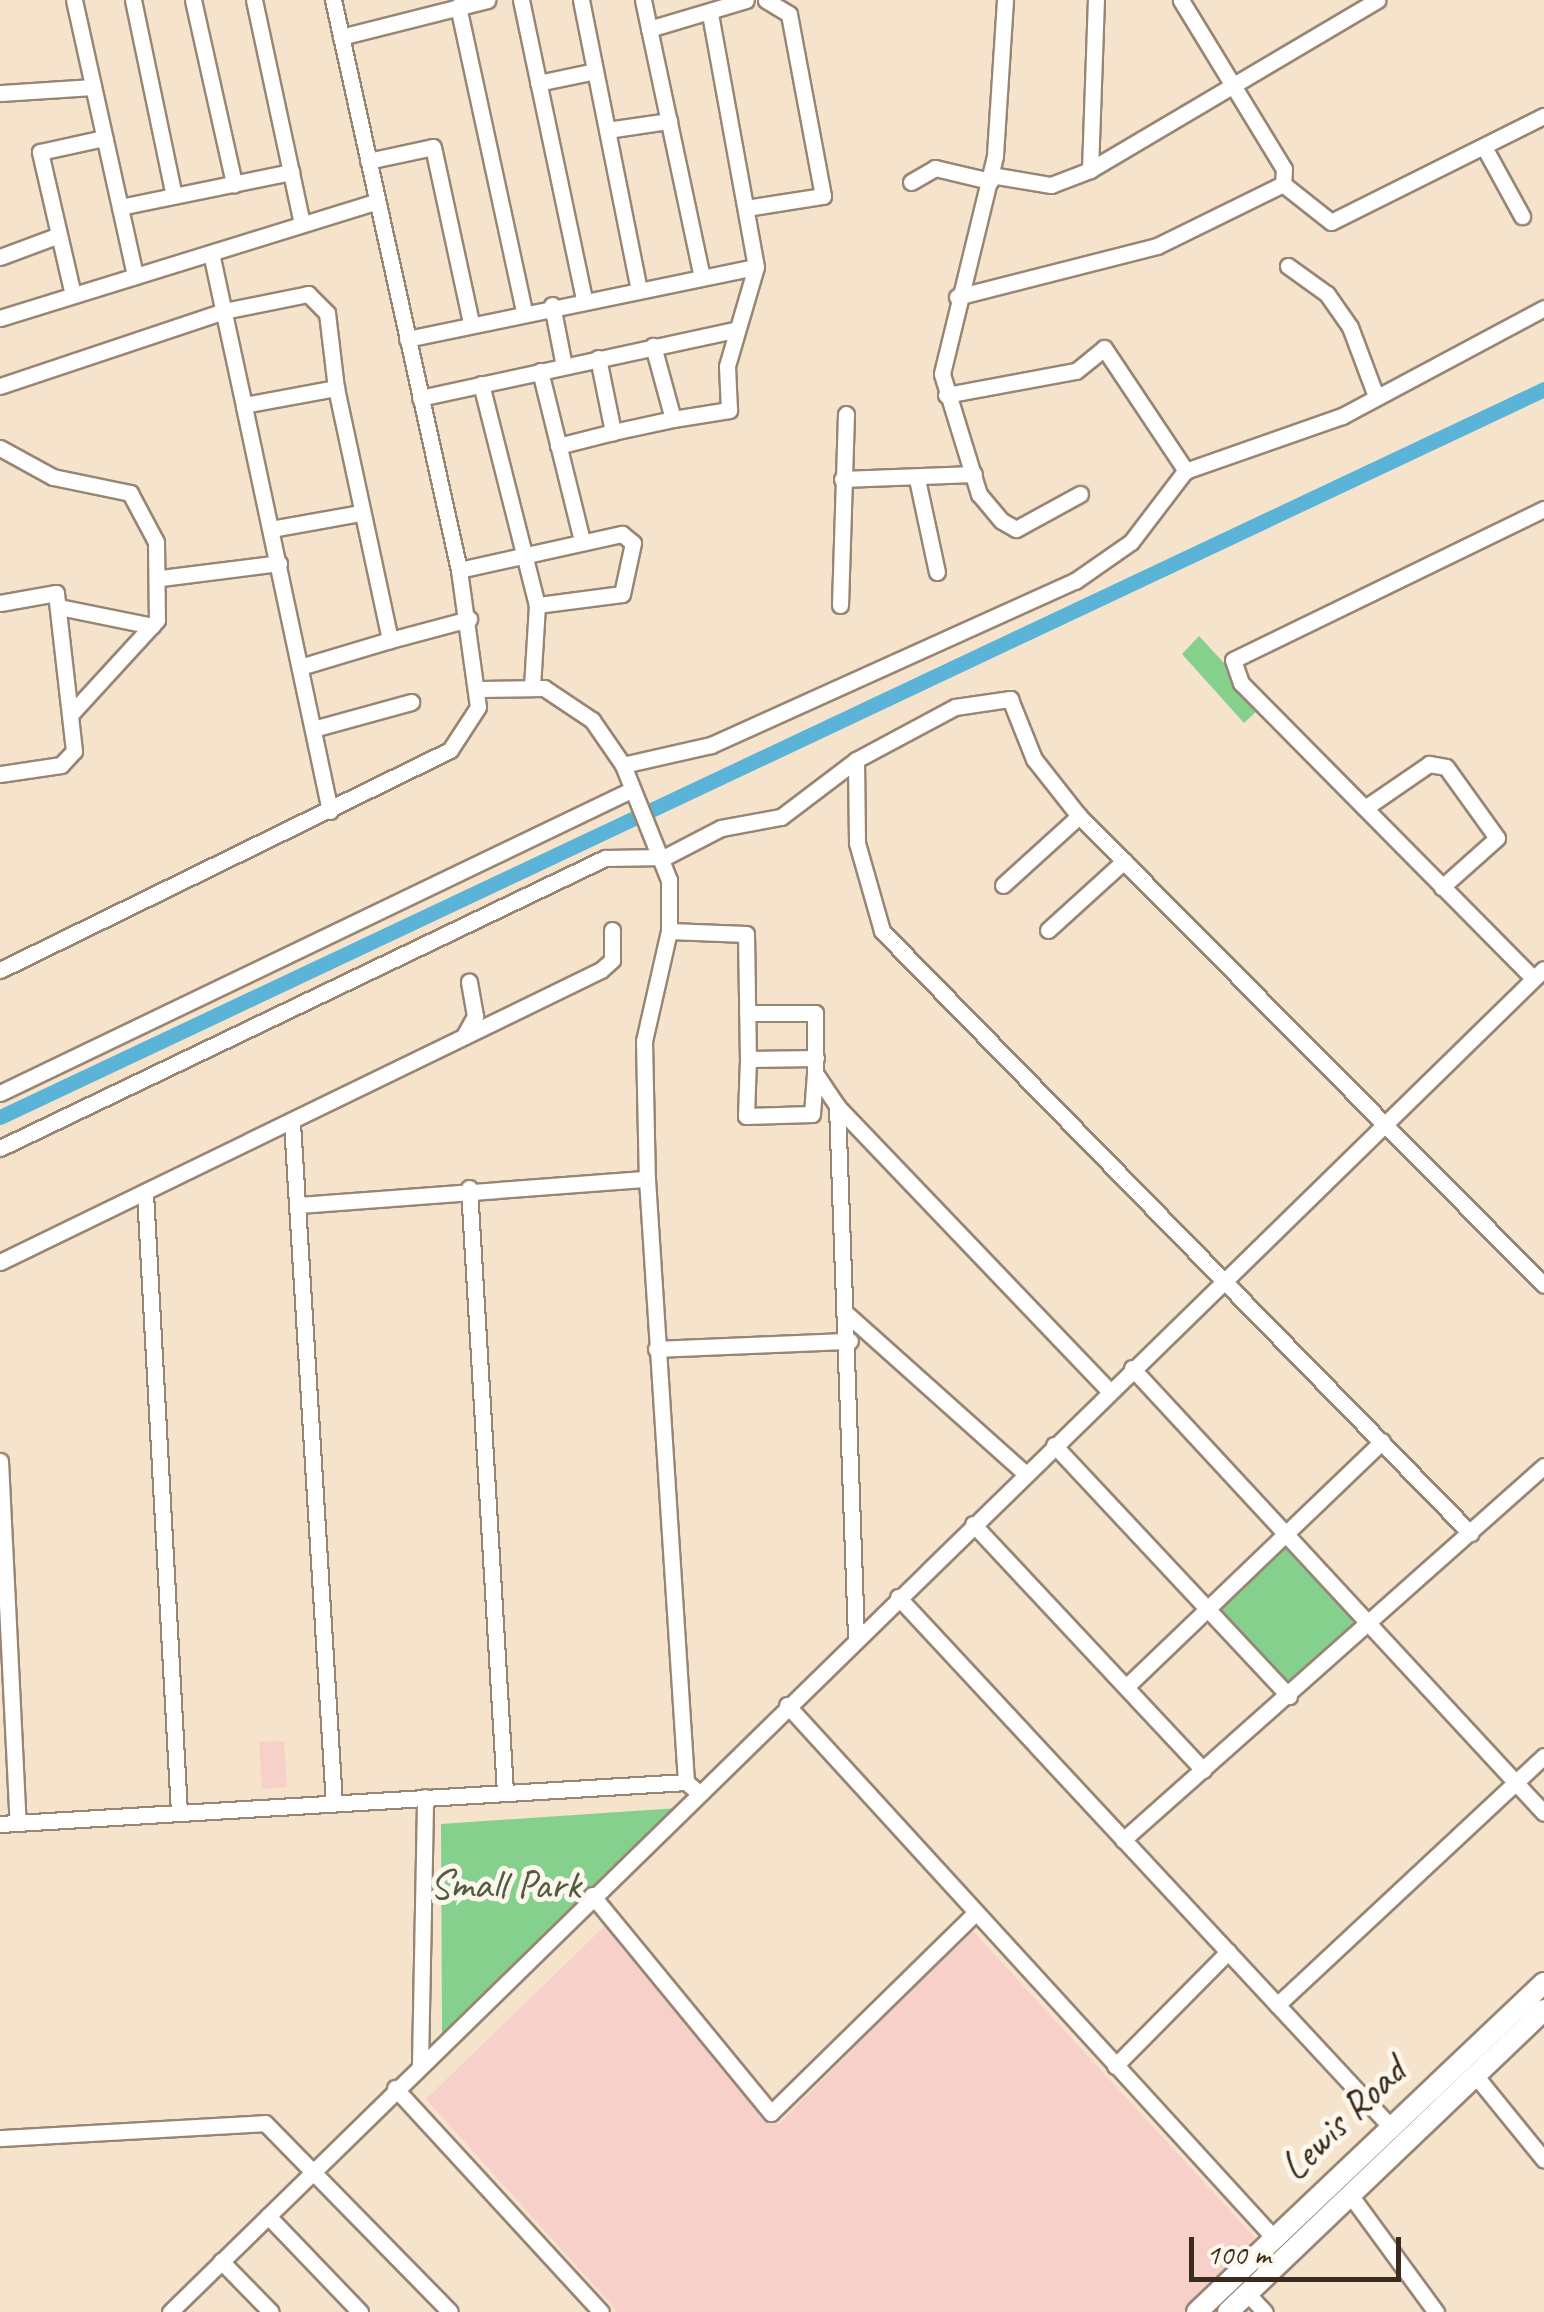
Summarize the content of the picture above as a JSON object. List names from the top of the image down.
{
  "streets": {
    "main road": ["Lewis Road"]
  },
  "parks": ["Small Park"],
  "scale_bar": "100 m"
}
